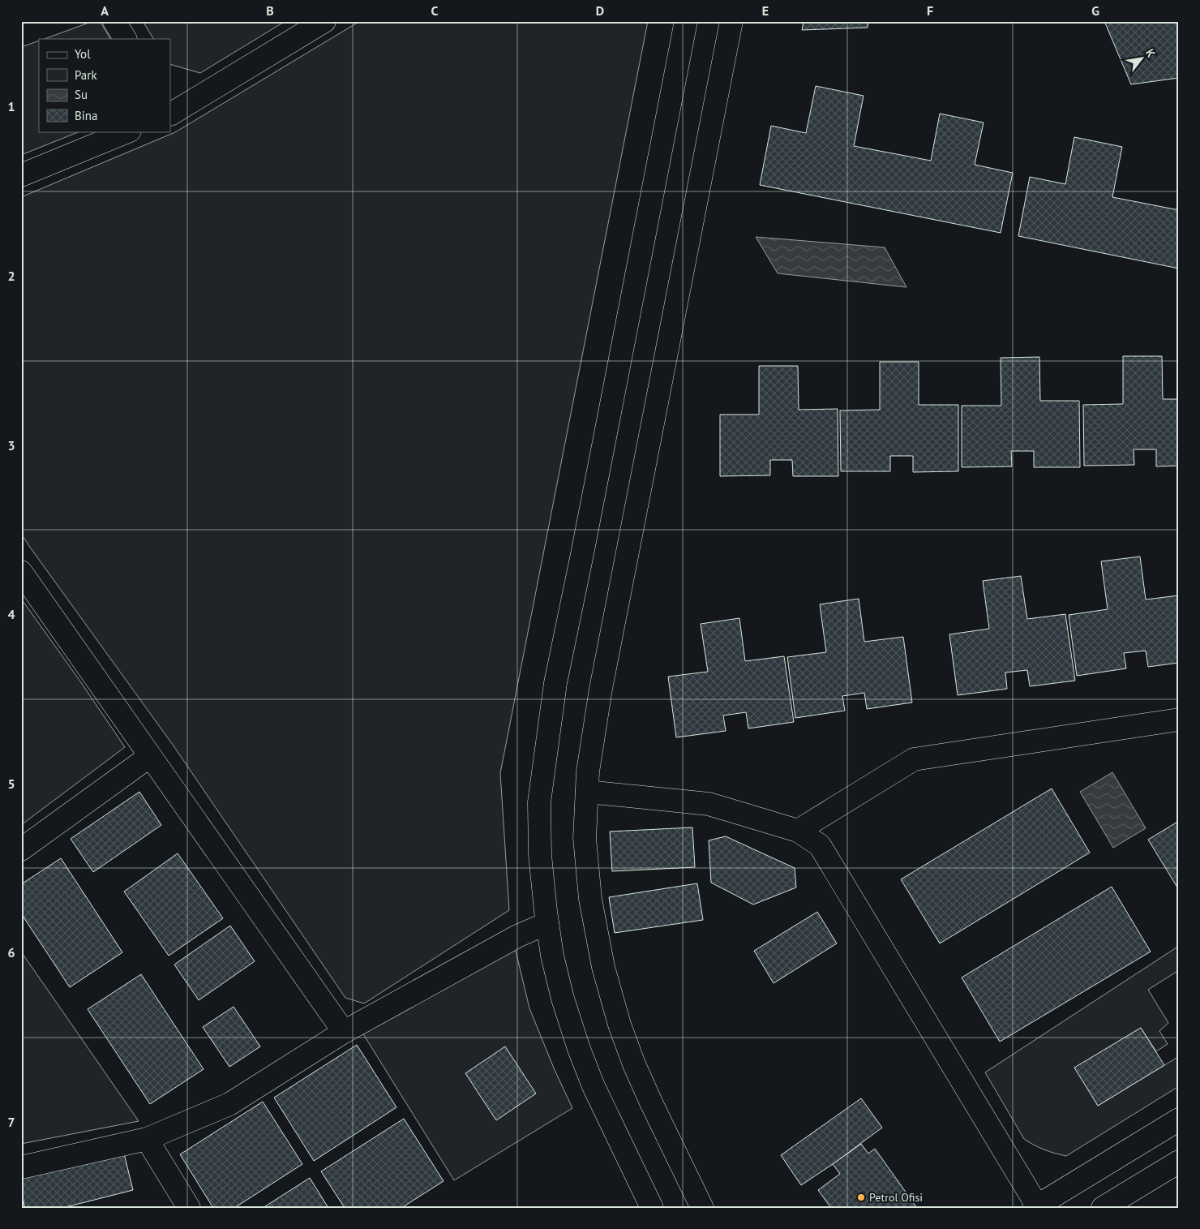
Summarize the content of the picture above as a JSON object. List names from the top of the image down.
{
  "places": ["Petrol Ofisi"],
  "legend": [
    "Yol",
    "Park",
    "Su",
    "Bina"
  ],
  "north": "top right",
  "grid": {
    "columns": [
      "A",
      "B",
      "C",
      "D",
      "E",
      "F",
      "G"
    ],
    "rows": [
      "1",
      "2",
      "3",
      "4",
      "5",
      "6",
      "7"
    ]
  }
}
